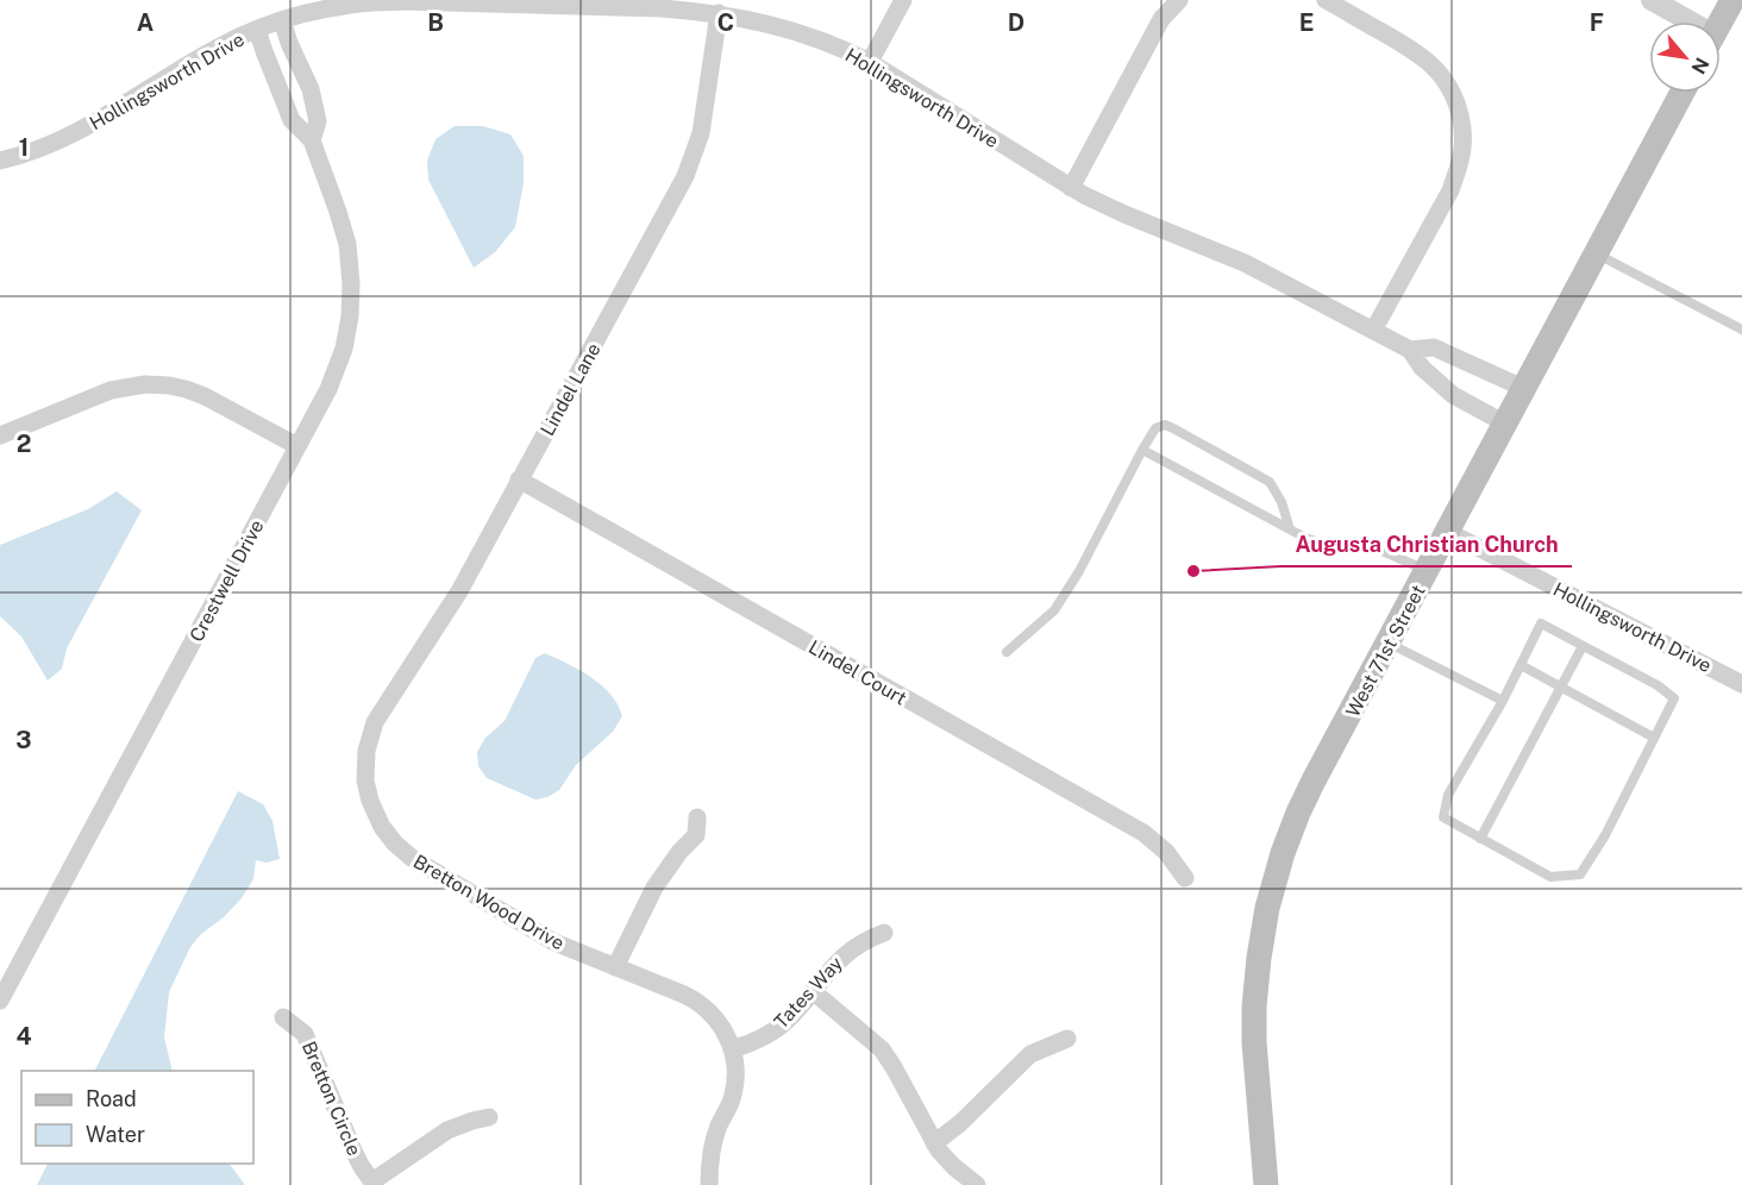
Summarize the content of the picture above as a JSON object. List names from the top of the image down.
{
  "streets": {
    "main road": ["West 71st Street"],
    "street": [
      "Hollingsworth Drive",
      "Lindel Lane",
      "Crestwell Drive",
      "Lindel Court",
      "Bretton Wood Drive",
      "Tates Way",
      "Bretton Circle"
    ]
  },
  "crossings": [
    ["Hollingsworth Drive", "Lindel Lane"],
    ["Hollingsworth Drive", "Crestwell Drive"],
    ["Hollingsworth Drive", "West 71st Street"],
    ["Lindel Lane", "Lindel Court"],
    ["Lindel Lane", "Bretton Wood Drive"],
    ["Bretton Wood Drive", "Tates Way"]
  ],
  "places": ["Augusta Christian Church"],
  "legend": ["Road", "Water"],
  "north": "bottom right",
  "grid": {
    "columns": [
      "A",
      "B",
      "C",
      "D",
      "E",
      "F"
    ],
    "rows": [
      "1",
      "2",
      "3",
      "4"
    ]
  }
}
